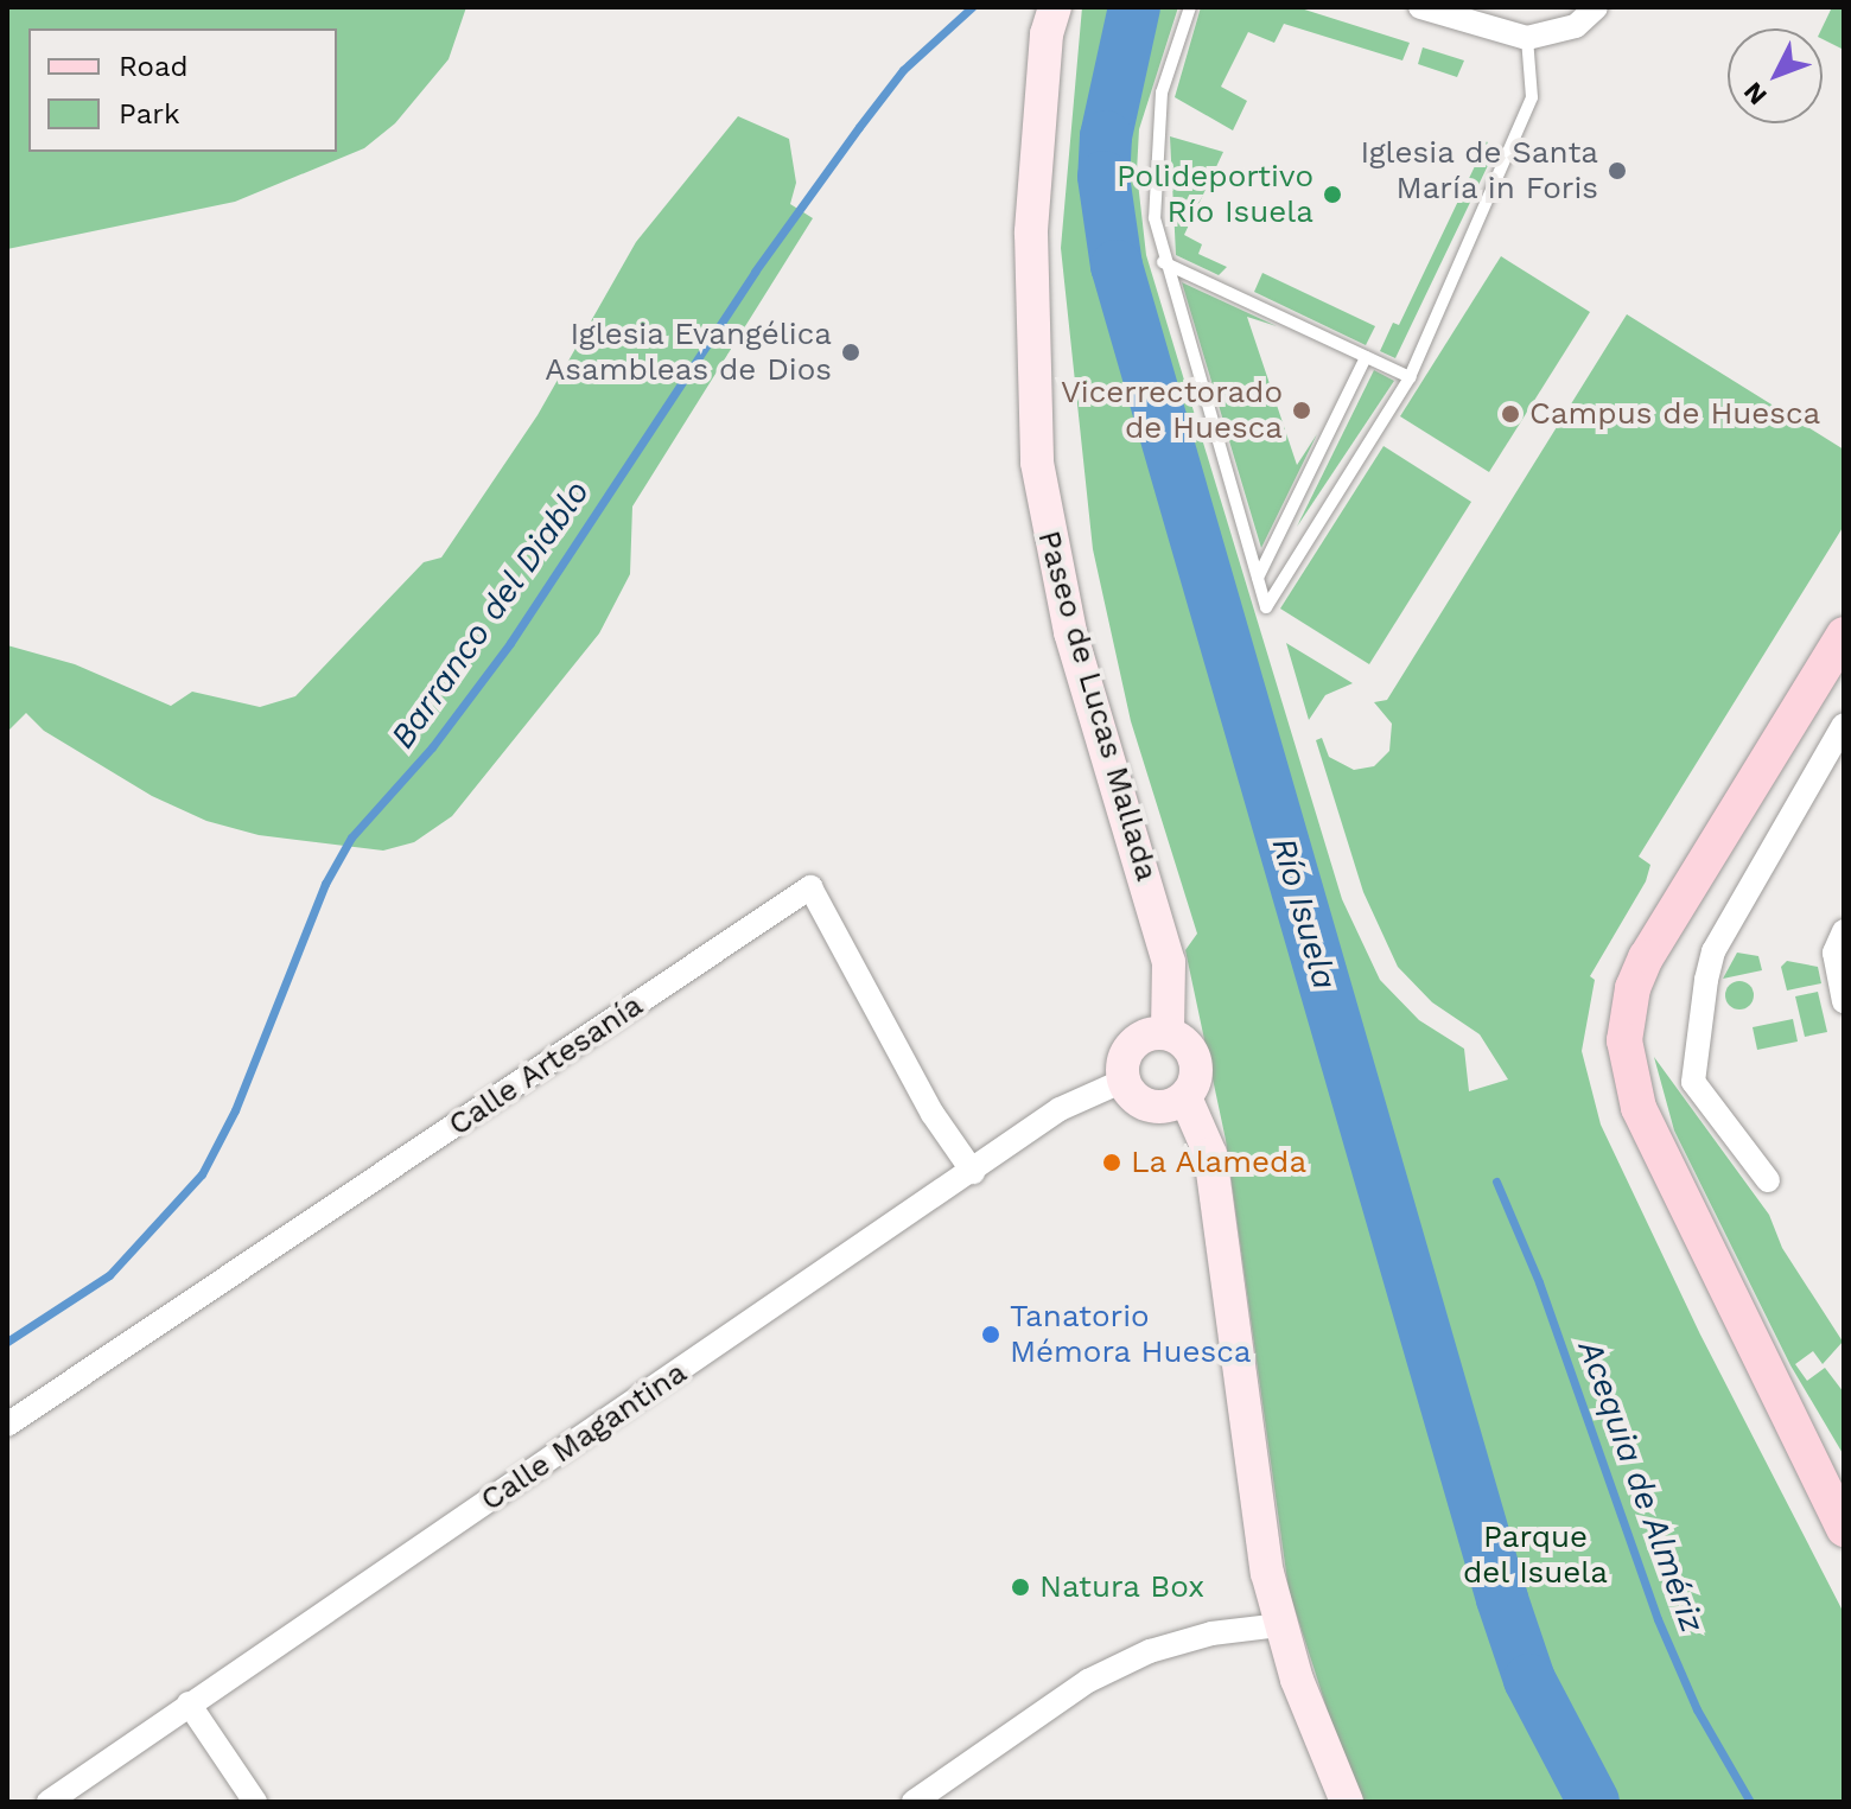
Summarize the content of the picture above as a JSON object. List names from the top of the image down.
{
  "streets": {
    "main road": ["Paseo de Lucas Mallada"],
    "street": ["Calle Artesanía", "Calle Magantina"]
  },
  "crossings": [
    ["Paseo de Lucas Mallada", "Calle Magantina"],
    ["Calle Artesanía", "Calle Magantina"]
  ],
  "water": ["Barranco del Diablo", "Río Isuela", "Acequia de Almériz"],
  "parks": ["Parque del Isuela"],
  "places": [
    "Iglesia de Santa María in Foris",
    "Polideportivo Río Isuela",
    "Iglesia Evangélica Asambleas de Dios",
    "Vicerrectorado de Huesca",
    "Campus de Huesca",
    "La Alameda",
    "Tanatorio Mémora Huesca",
    "Natura Box"
  ],
  "legend": ["Road", "Park"],
  "north": "bottom left"
}
